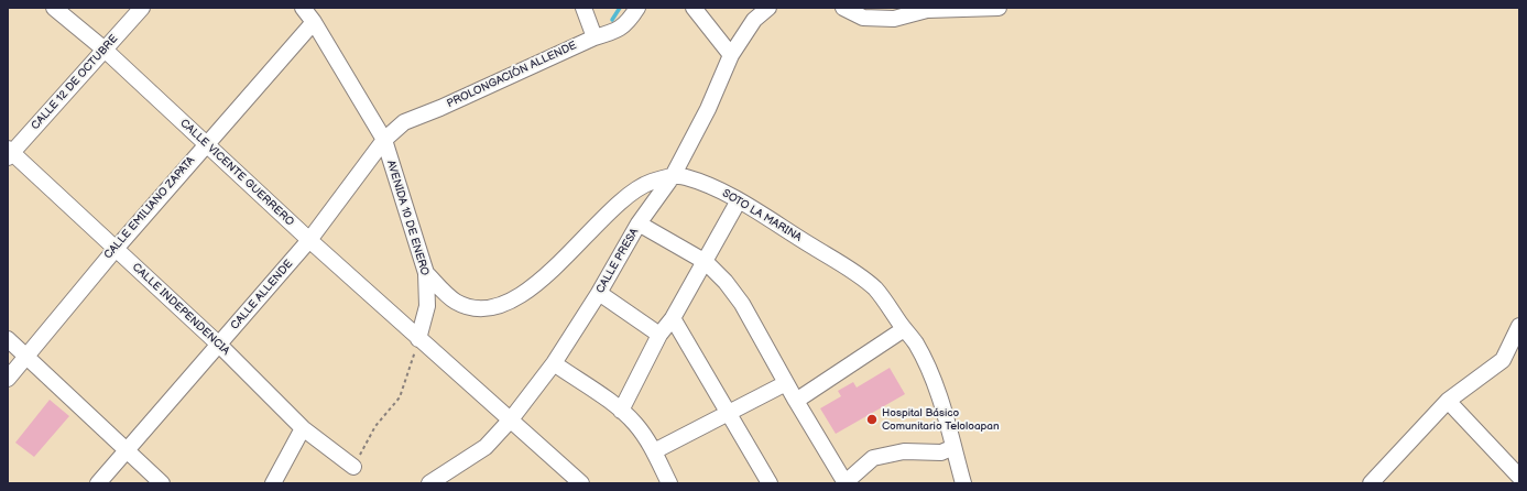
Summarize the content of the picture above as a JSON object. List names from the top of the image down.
{
  "streets": {
    "street": [
      "PROLONGACIÓN ALLENDE",
      "CALLE 12 DE OCTUBRE",
      "CALLE VICENTE GUERRERO",
      "CALLE EMILIANO ZAPATA",
      "SOTO LA MARINA",
      "AVENIDA 10 DE ENERO",
      "CALLE PRESA",
      "CALLE ALLENDE",
      "CALLE INDEPENDENCIA"
    ]
  },
  "crossings": [
    ["PROLONGACIÓN ALLENDE", "AVENIDA 10 DE ENERO"],
    ["PROLONGACIÓN ALLENDE", "CALLE ALLENDE"],
    ["CALLE 12 DE OCTUBRE", "CALLE VICENTE GUERRERO"],
    ["CALLE 12 DE OCTUBRE", "CALLE INDEPENDENCIA"],
    ["CALLE VICENTE GUERRERO", "CALLE EMILIANO ZAPATA"],
    ["CALLE VICENTE GUERRERO", "AVENIDA 10 DE ENERO"],
    ["CALLE VICENTE GUERRERO", "CALLE ALLENDE"],
    ["CALLE EMILIANO ZAPATA", "AVENIDA 10 DE ENERO"],
    ["CALLE EMILIANO ZAPATA", "CALLE INDEPENDENCIA"],
    ["SOTO LA MARINA", "AVENIDA 10 DE ENERO"],
    ["SOTO LA MARINA", "CALLE PRESA"],
    ["AVENIDA 10 DE ENERO", "CALLE ALLENDE"],
    ["CALLE ALLENDE", "CALLE INDEPENDENCIA"]
  ],
  "places": ["Hospital Básico Comunitario Teloloapan"]
}
